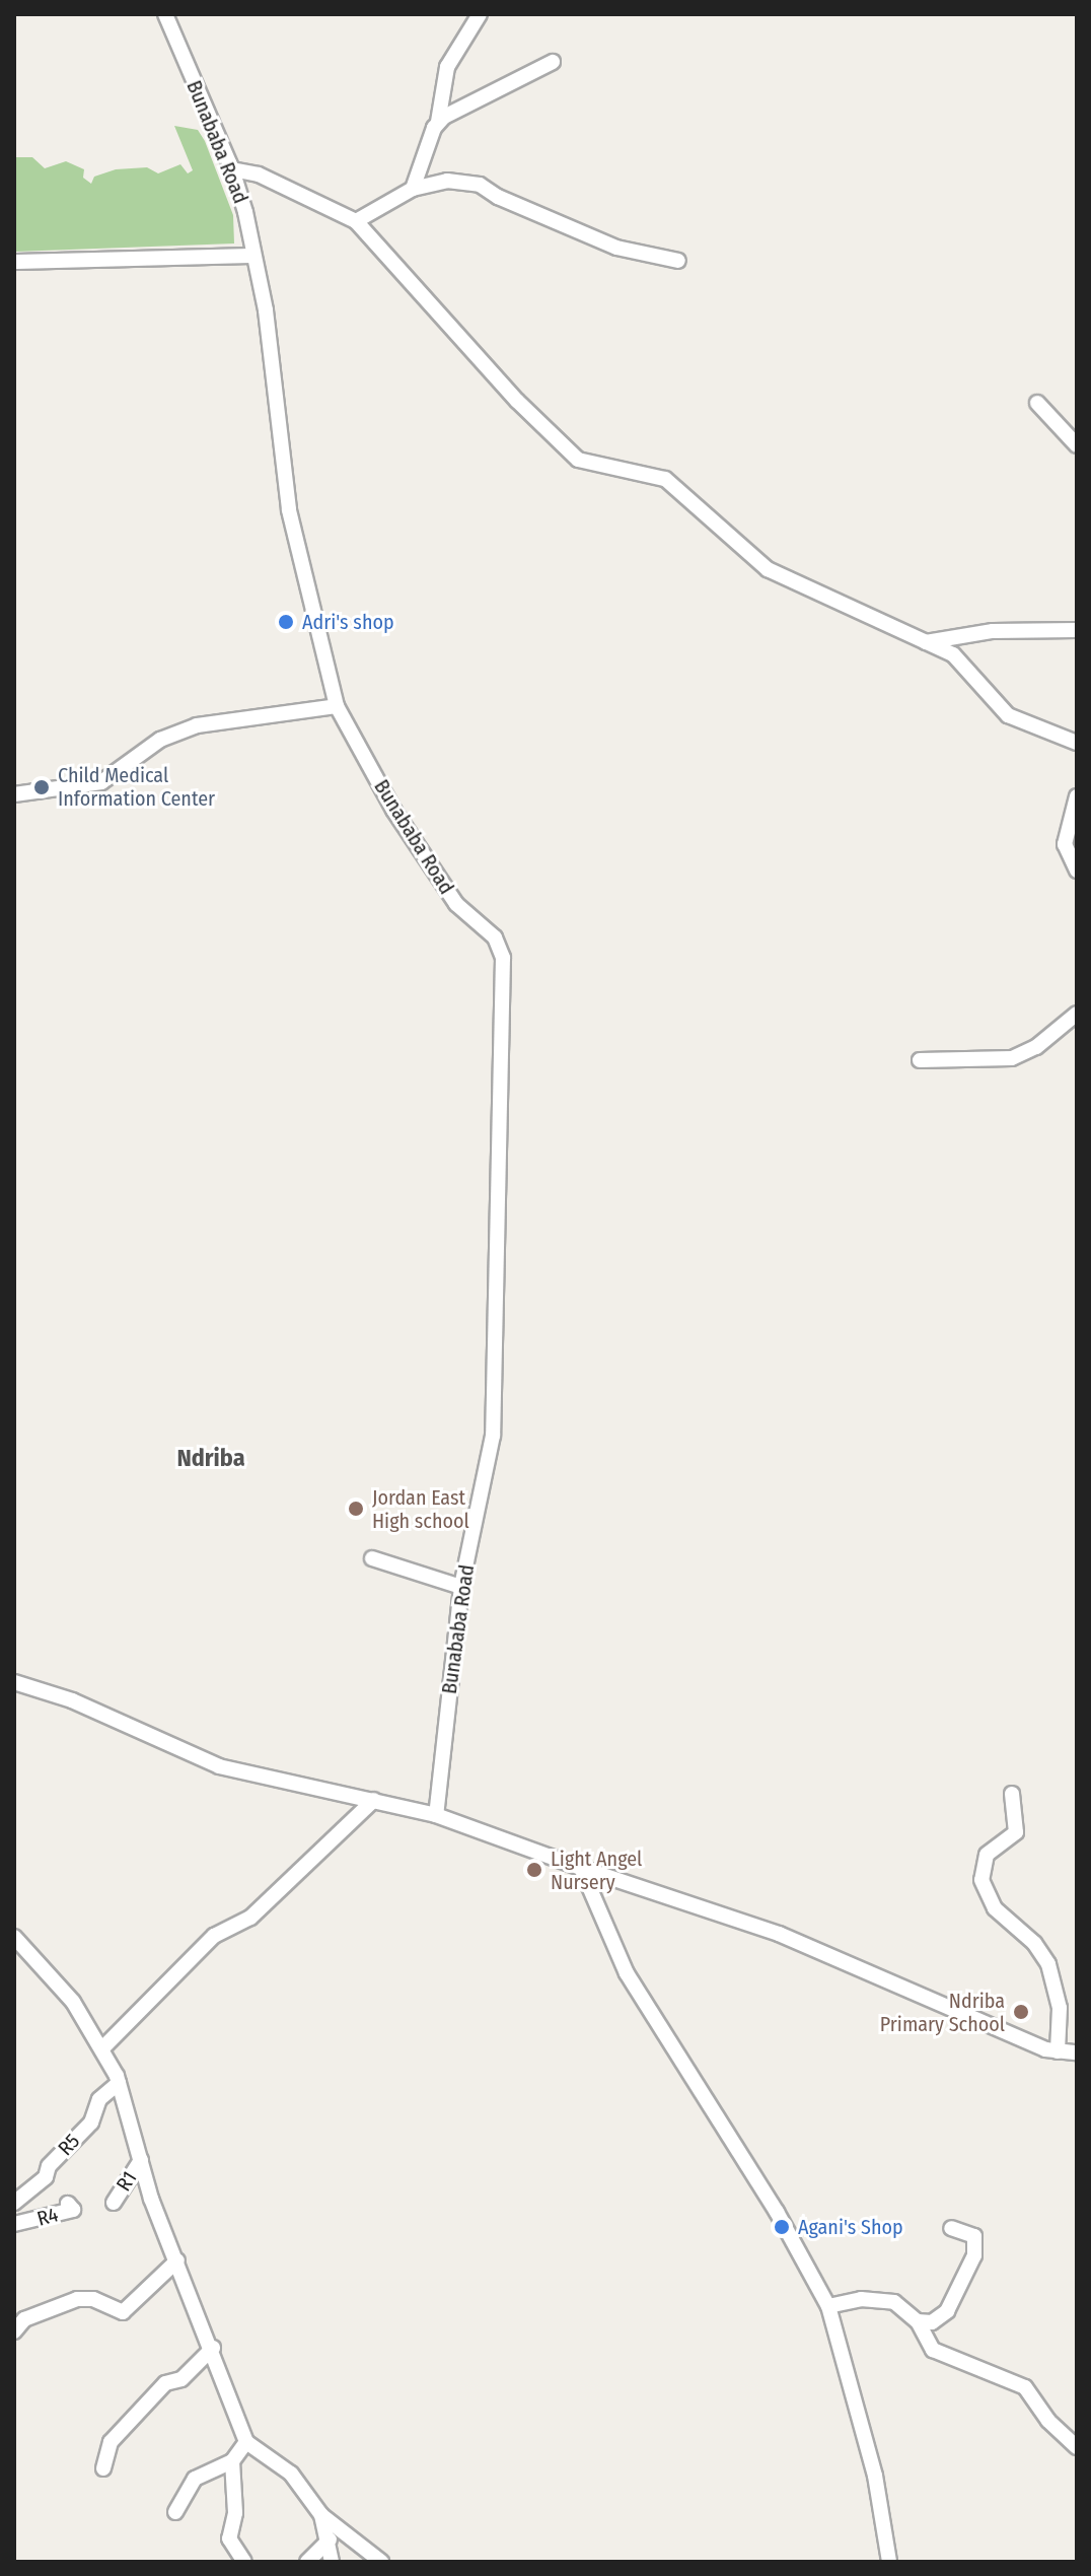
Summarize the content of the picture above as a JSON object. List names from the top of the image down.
{
  "streets": {
    "street": [
      "Bunababa Road",
      "R5",
      "R1",
      "R4"
    ]
  },
  "districts": ["Ndriba"],
  "places": [
    "Adri's shop",
    "Child Medical Information Center",
    "Jordan East High school",
    "Light Angel Nursery",
    "Ndriba Primary School",
    "Agani's Shop"
  ]
}
